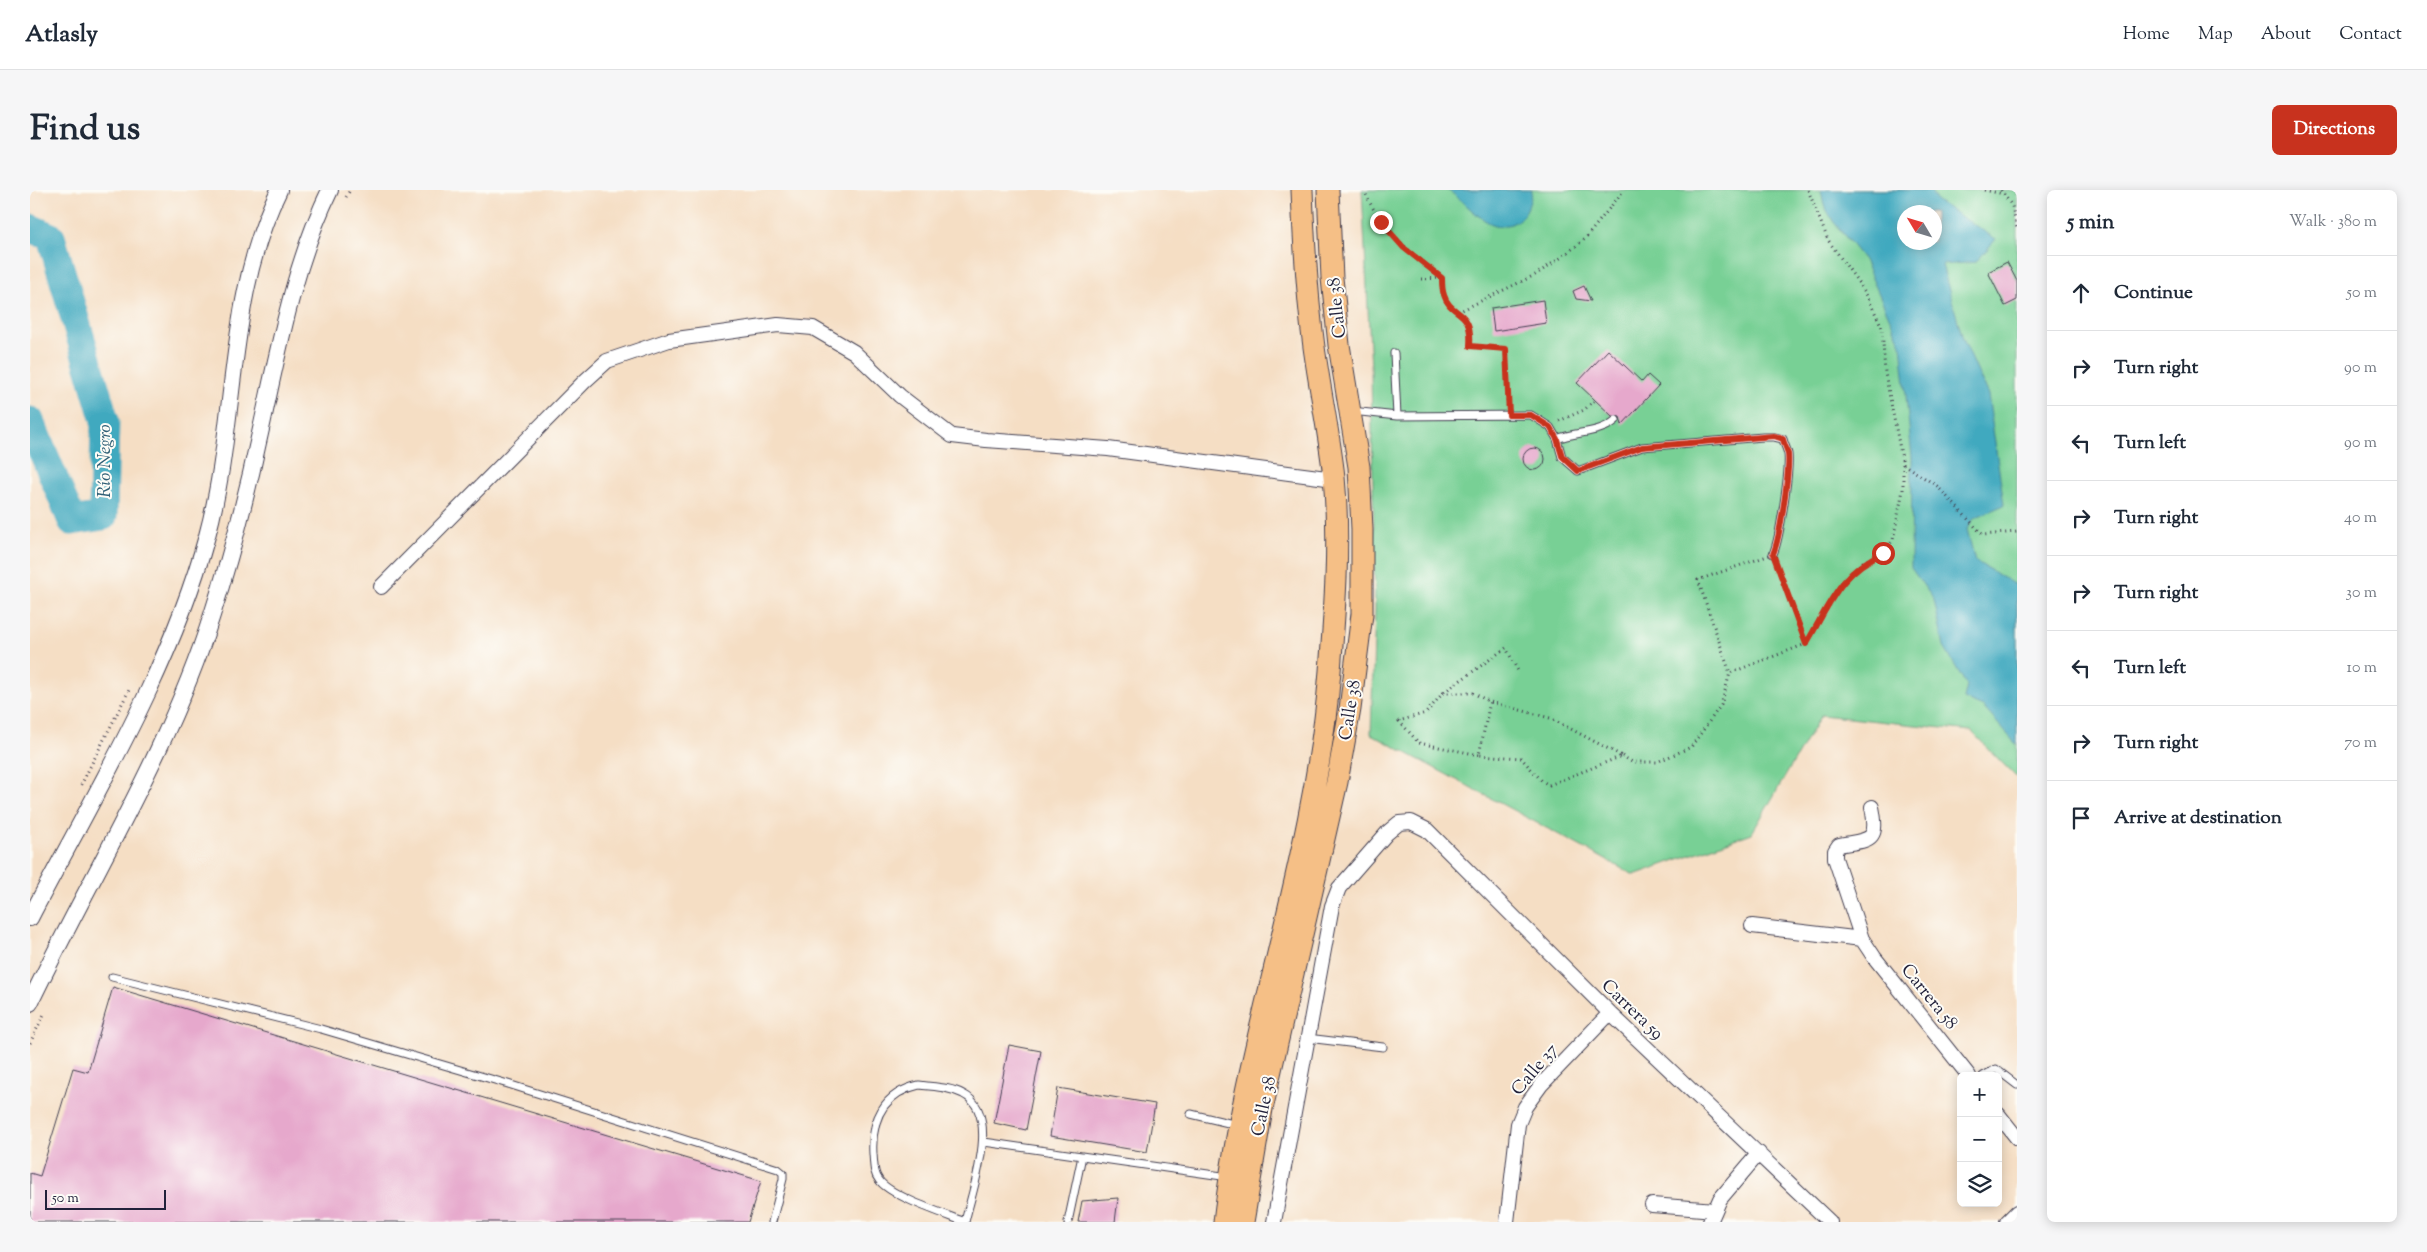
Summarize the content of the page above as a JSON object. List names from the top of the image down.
{
  "streets": {
    "main road": ["Calle 38"],
    "street": ["Carrera 58", "Carrera 59", "Calle 37"]
  },
  "crossings": [
    ["Calle 38", "Carrera 59"],
    ["Carrera 59", "Calle 37"]
  ],
  "water": ["Río Negro"],
  "scale_bar": "50 m",
  "north": "top left",
  "page": {
    "header": "Atlasly",
    "nav": [
      "Home",
      "Map",
      "About",
      "Contact"
    ],
    "title": "Find us",
    "buttons": "Directions",
    "heading": ["5 min", "Walk · 380 m"],
    "list": [
      ["Continue", "50 m"],
      ["Turn right", "90 m"],
      ["Turn left", "90 m"],
      ["Turn right", "40 m"],
      ["Turn right", "30 m"],
      ["Turn left", "10 m"],
      ["Turn right", "70 m"],
      "Arrive at destination"
    ],
    "map_buttons": ["+", "−"],
    "scale": "50 m"
  }
}
